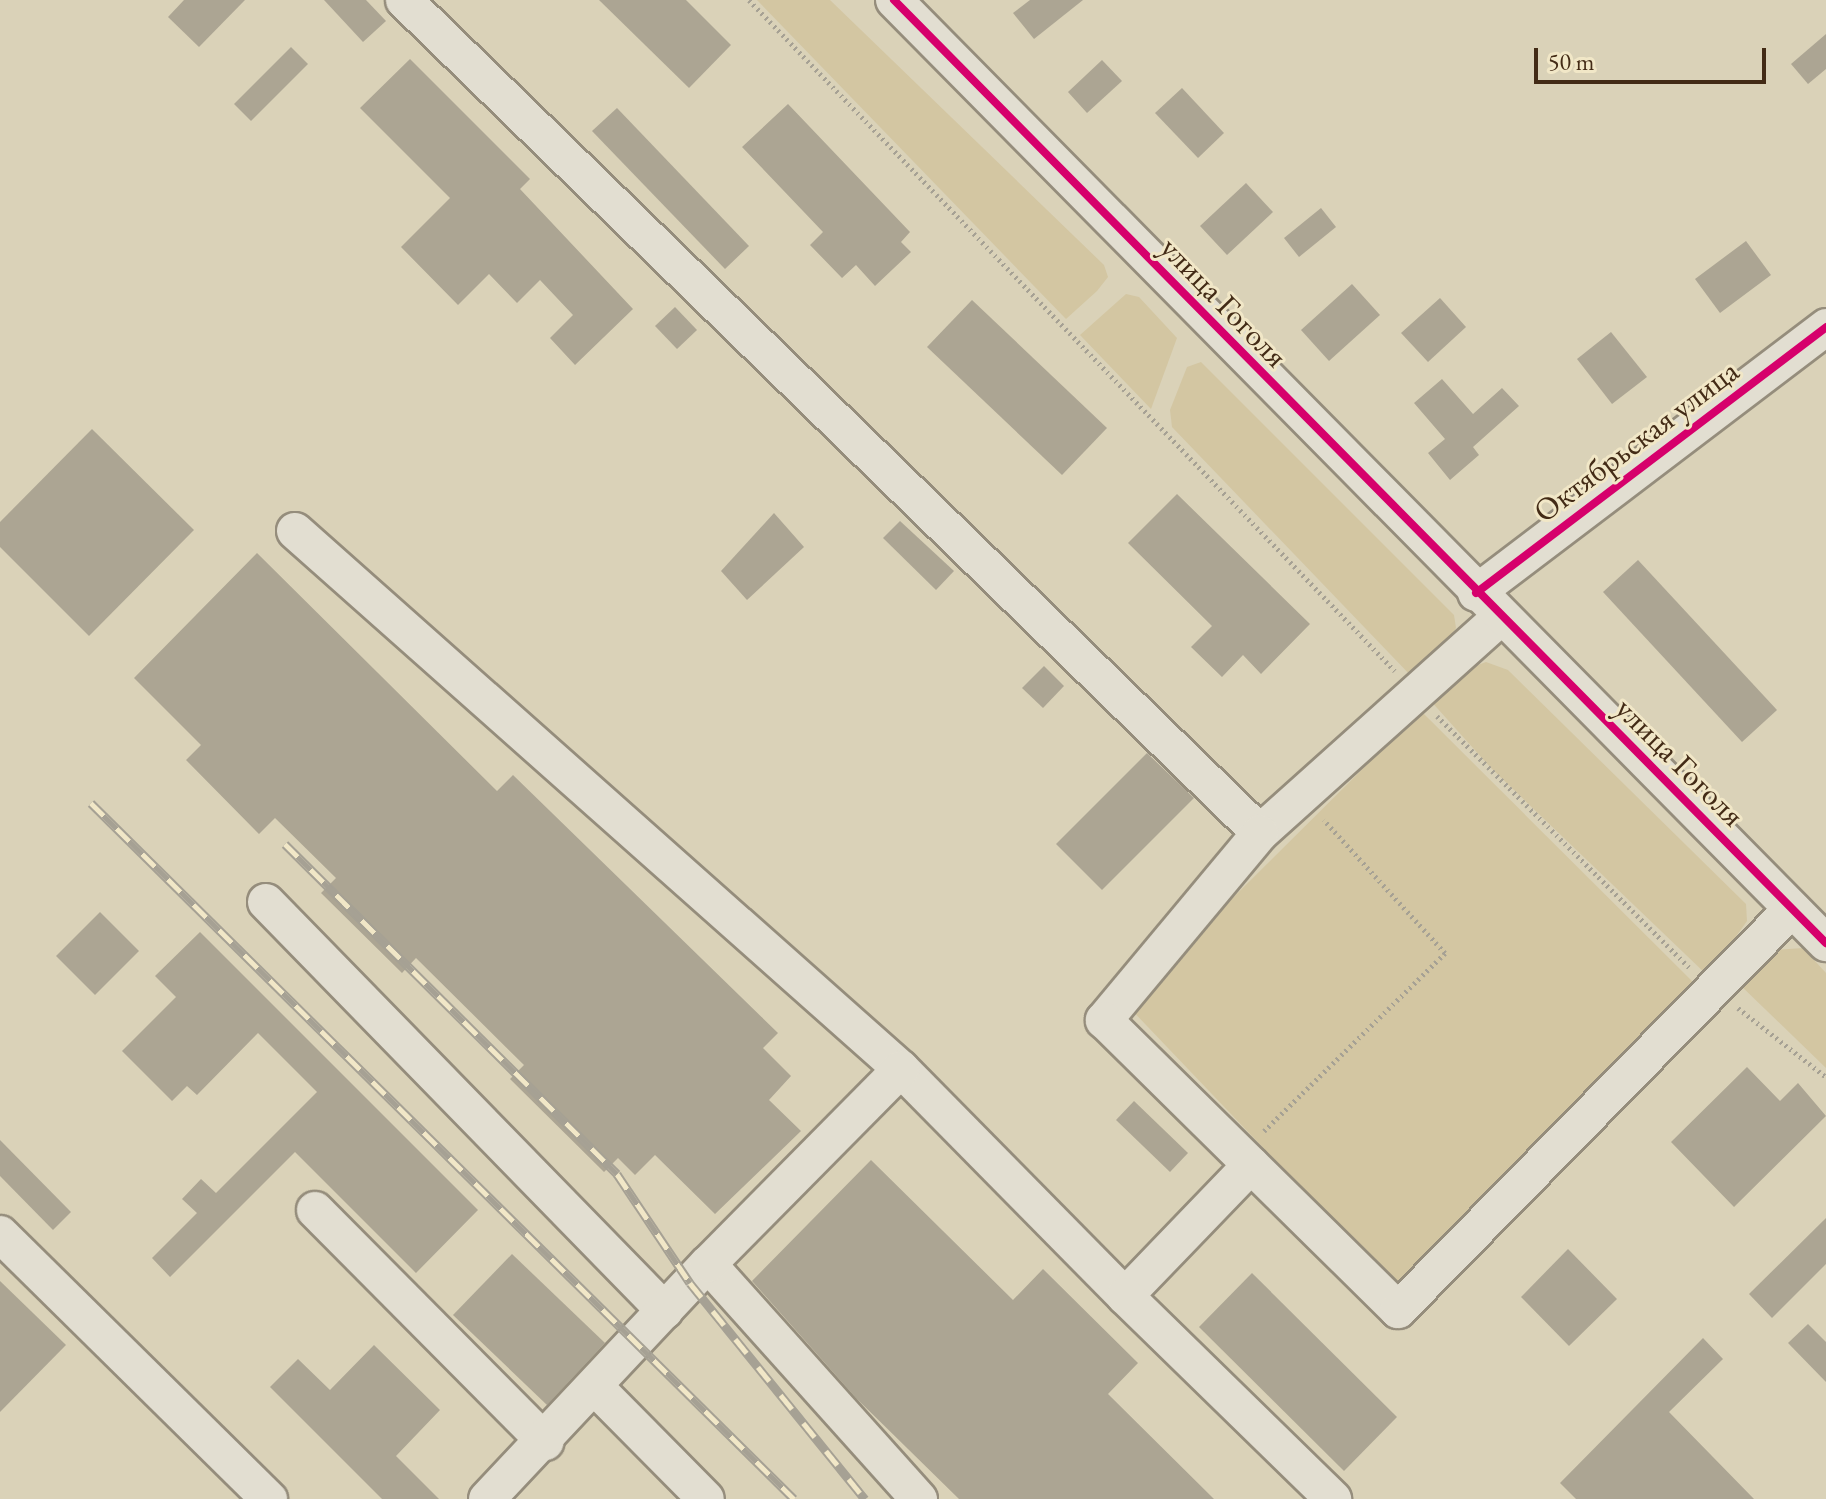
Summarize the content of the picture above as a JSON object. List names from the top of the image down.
{
  "streets": {
    "street": ["улица Гоголя", "Октябрьская улица"]
  },
  "crossings": [
    ["улица Гоголя", "Октябрьская улица"]
  ],
  "scale_bar": "50 m"
}
